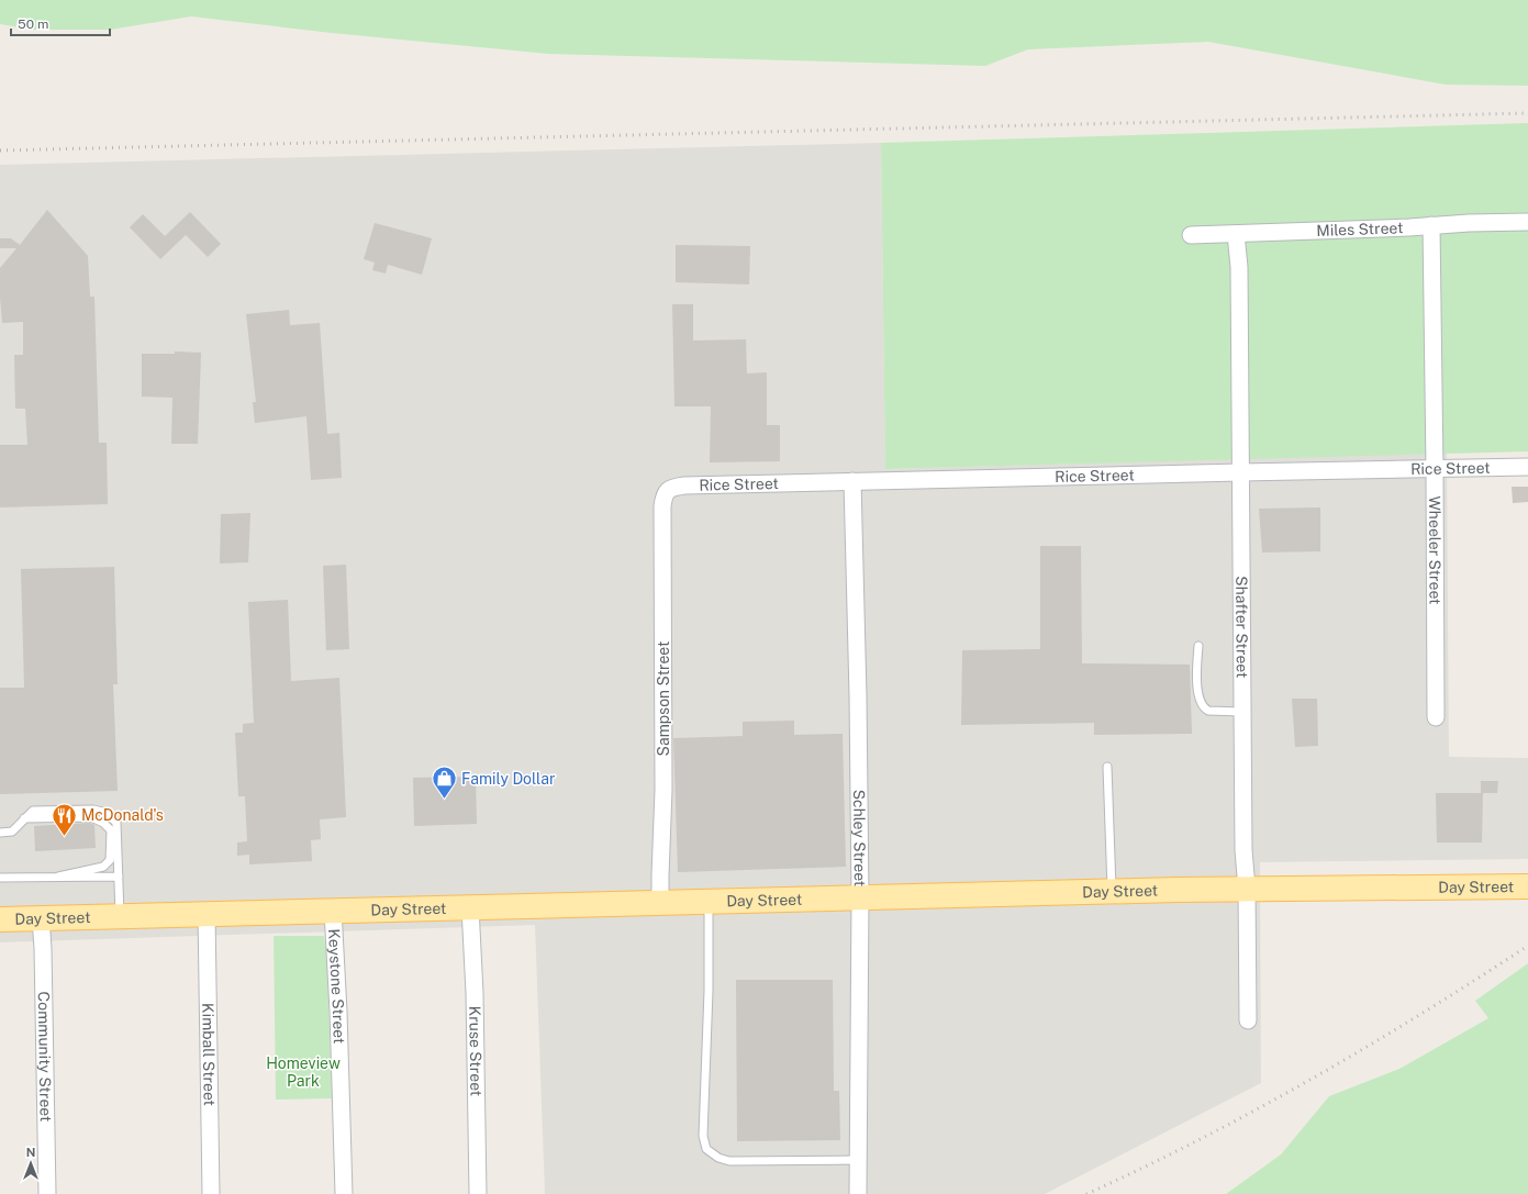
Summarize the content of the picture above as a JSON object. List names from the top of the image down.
{
  "streets": {
    "main road": ["Day Street"],
    "street": [
      "Miles Street",
      "Rice Street",
      "Wheeler Street",
      "Shafter Street",
      "Sampson Street",
      "Schley Street",
      "Keystone Street",
      "Kruse Street",
      "Kimball Street",
      "Community Street"
    ]
  },
  "crossings": [
    ["Miles Street", "Wheeler Street"],
    ["Miles Street", "Shafter Street"],
    ["Rice Street", "Wheeler Street"],
    ["Rice Street", "Shafter Street"],
    ["Rice Street", "Sampson Street"],
    ["Rice Street", "Schley Street"],
    ["Shafter Street", "Day Street"],
    ["Sampson Street", "Day Street"],
    ["Schley Street", "Day Street"],
    ["Day Street", "Keystone Street"],
    ["Day Street", "Kruse Street"],
    ["Day Street", "Kimball Street"],
    ["Day Street", "Community Street"]
  ],
  "parks": ["Homeview Park"],
  "places": {
    "shop": ["Family Dollar"],
    "restaurant": ["McDonald's"]
  },
  "scale_bar": "50 m",
  "north": "top"
}
